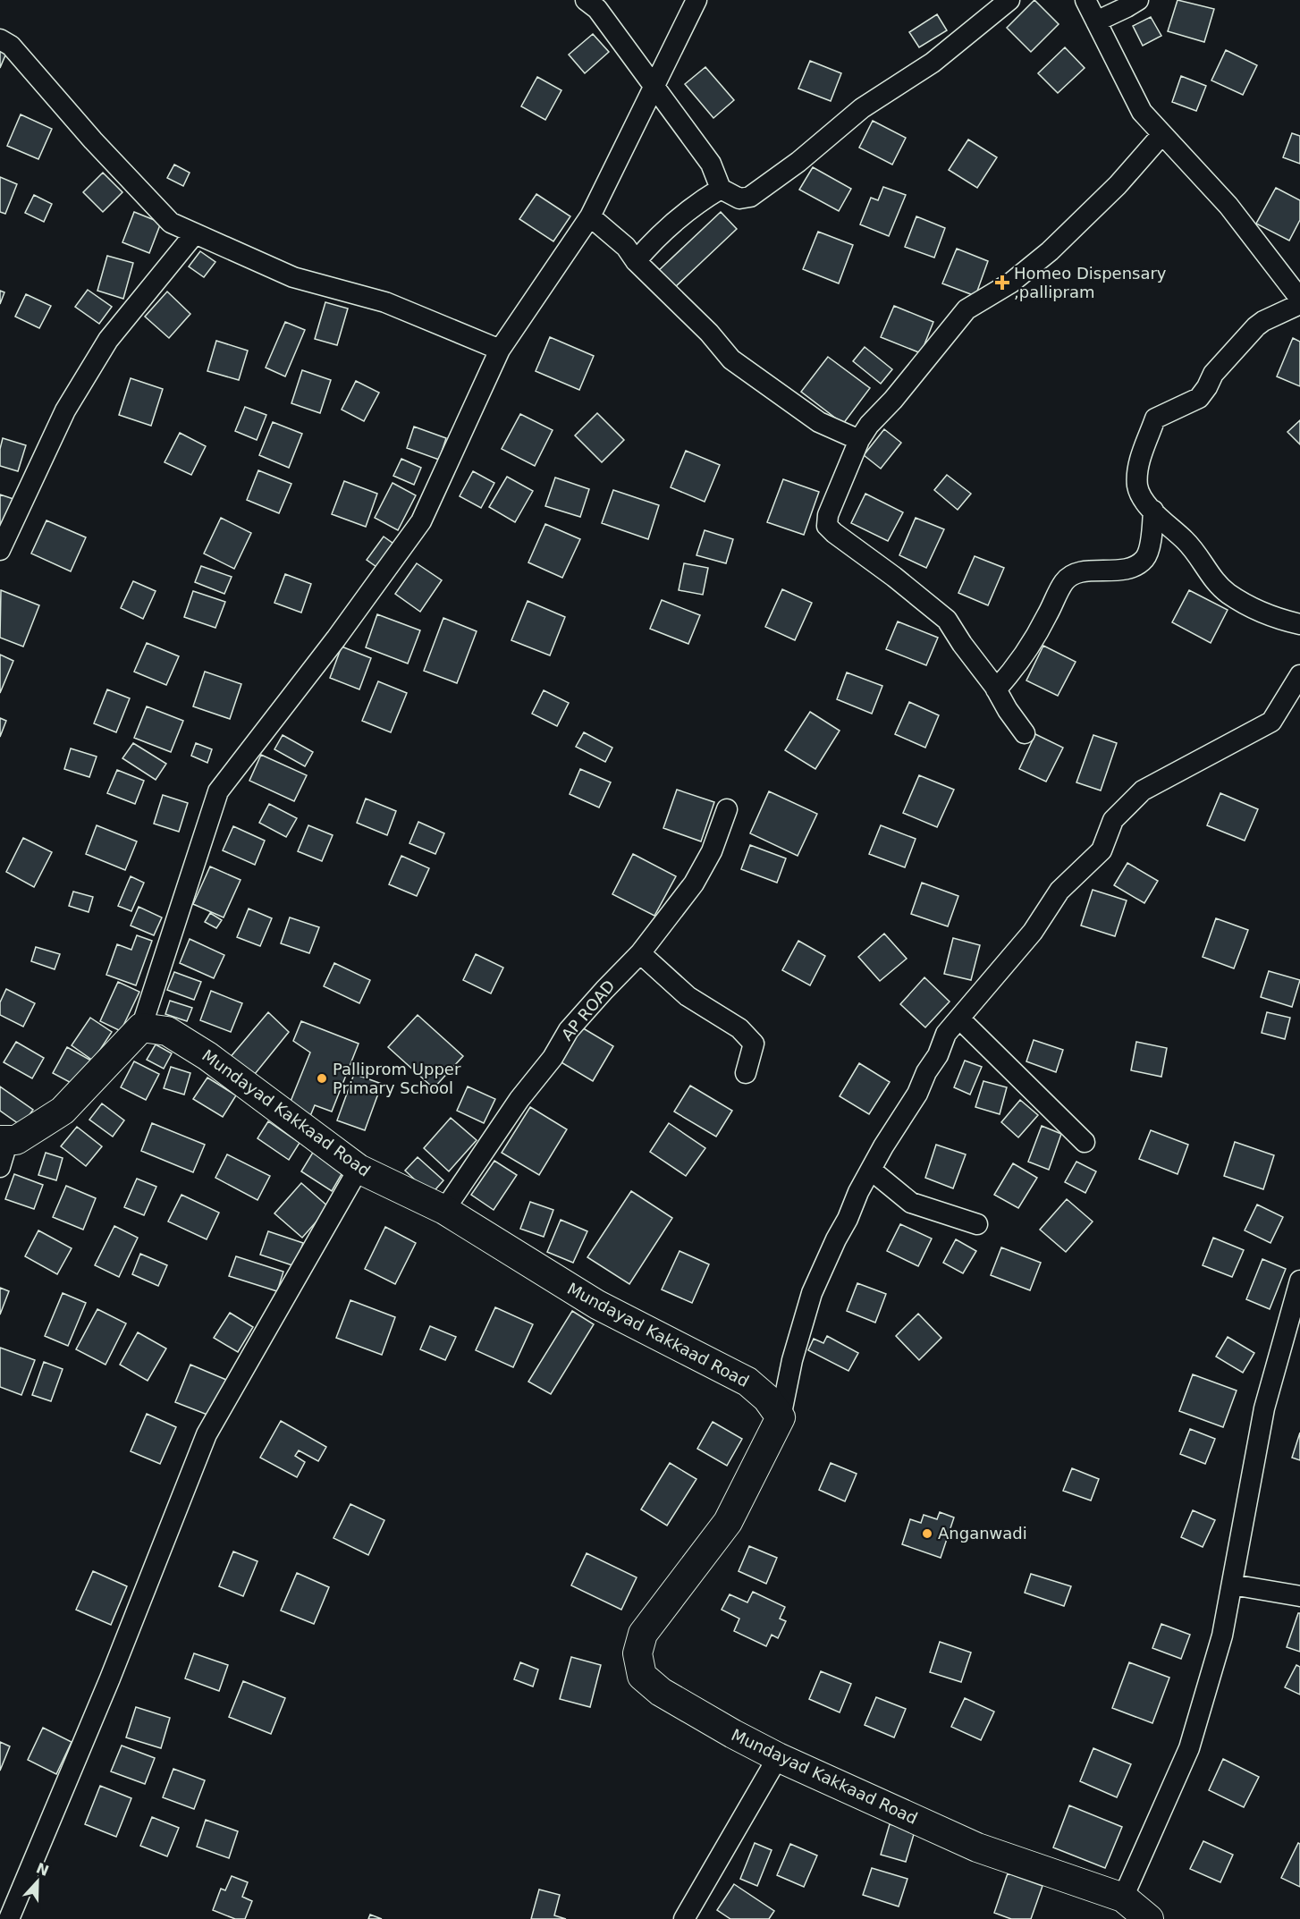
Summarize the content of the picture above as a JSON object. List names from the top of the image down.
{
  "streets": {
    "main road": ["Mundayad Kakkaad Road"],
    "street": ["AP ROAD"]
  },
  "crossings": [
    ["AP ROAD", "Mundayad Kakkaad Road"]
  ],
  "places": {
    "health": ["Homeo Dispensary ,pallipram"],
    "other": ["Palliprom Upper Primary School", "Anganwadi"]
  },
  "north": "top"
}
